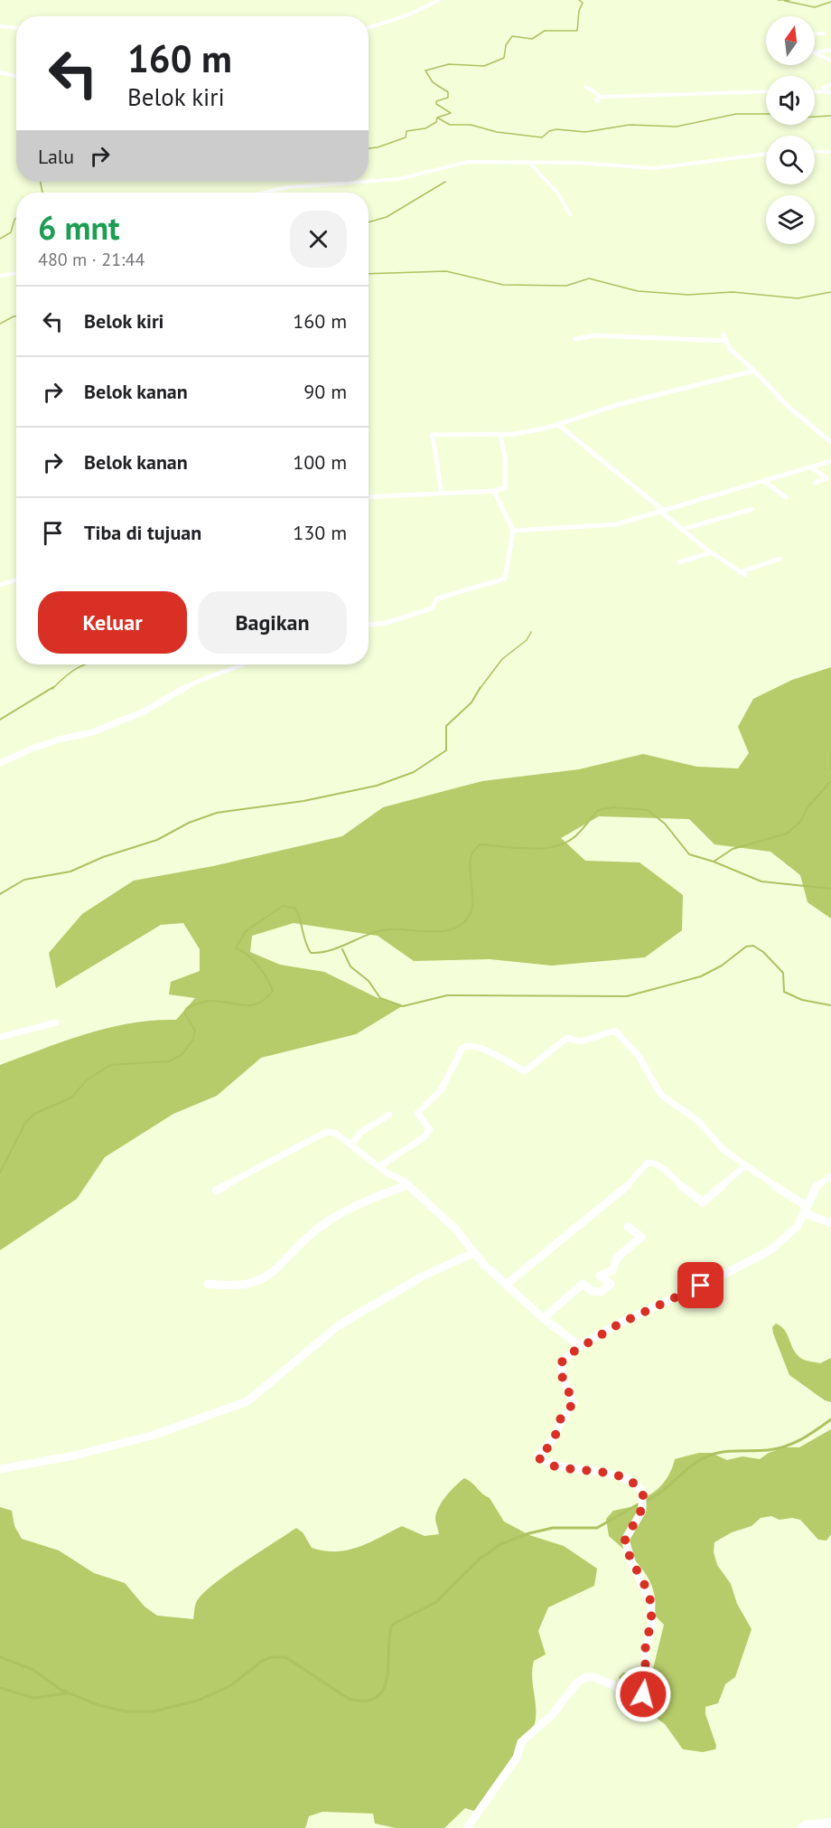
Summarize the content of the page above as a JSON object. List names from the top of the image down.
{
  "north": "top",
  "page": {
    "turn": ["160 m", "Belok kiri"],
    "then": "Lalu",
    "heading": ["6 mnt", "480 m · 21:44"],
    "list": [
      {
        "name": "Belok kiri",
        "value": "160 m"
      },
      {
        "name": "Belok kanan",
        "value": "90 m"
      },
      {
        "name": "Belok kanan",
        "value": "100 m"
      },
      {
        "name": "Tiba di tujuan",
        "value": "130 m"
      }
    ],
    "buttons": ["Keluar", "Bagikan"]
  }
}
